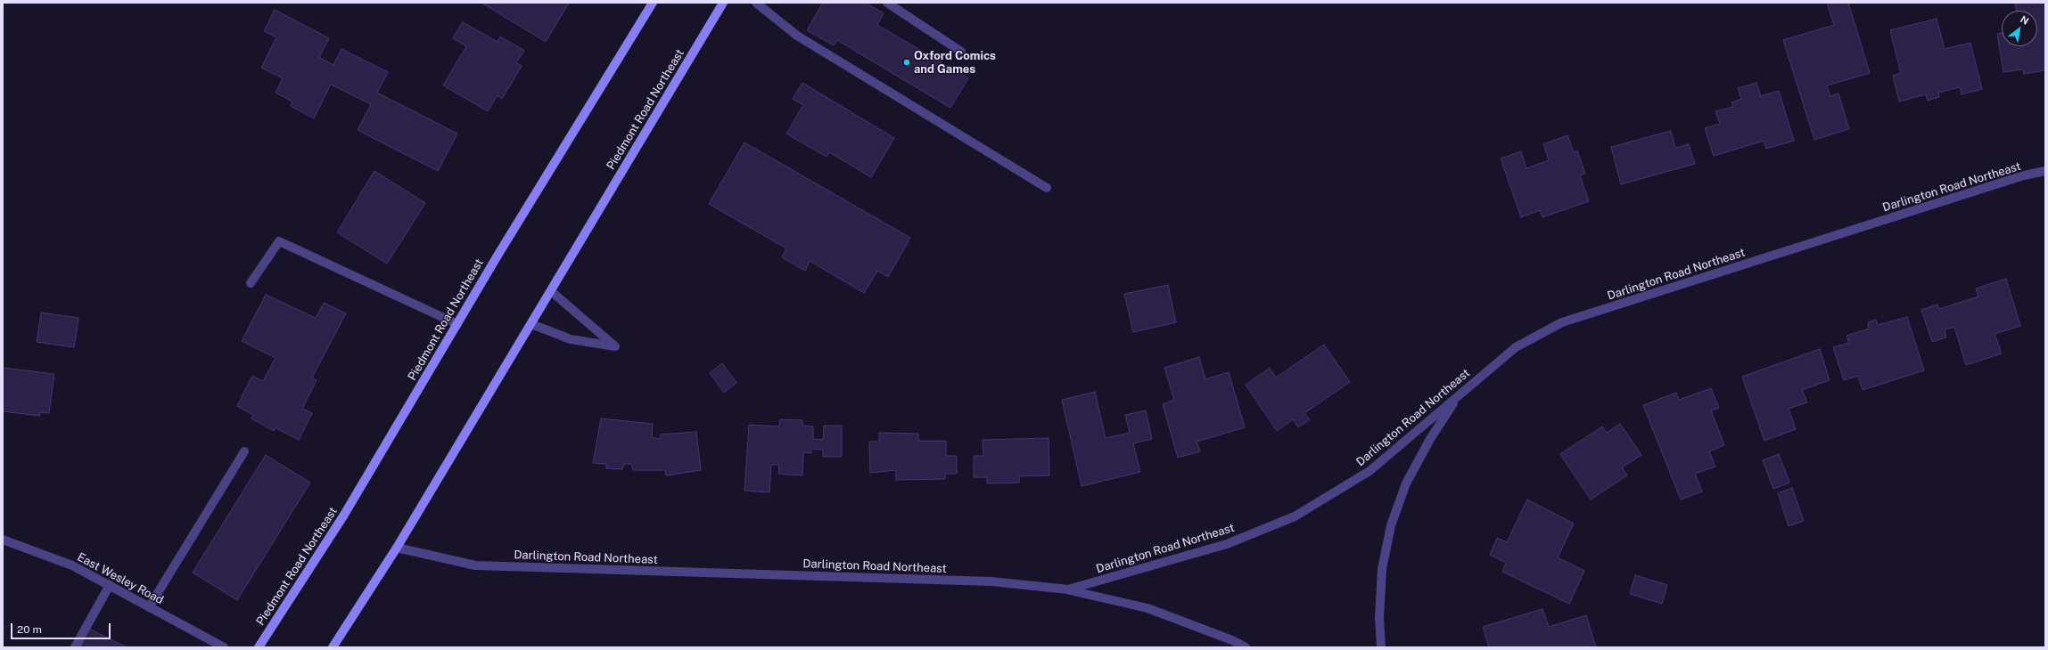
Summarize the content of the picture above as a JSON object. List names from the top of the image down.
{
  "streets": {
    "main road": ["Piedmont Road Northeast"],
    "street": ["Darlington Road Northeast", "East Wesley Road"]
  },
  "crossings": [
    ["Piedmont Road Northeast", "Darlington Road Northeast"]
  ],
  "places": ["Oxford Comics and Games"],
  "scale_bar": "20 m",
  "north": "top right"
}
